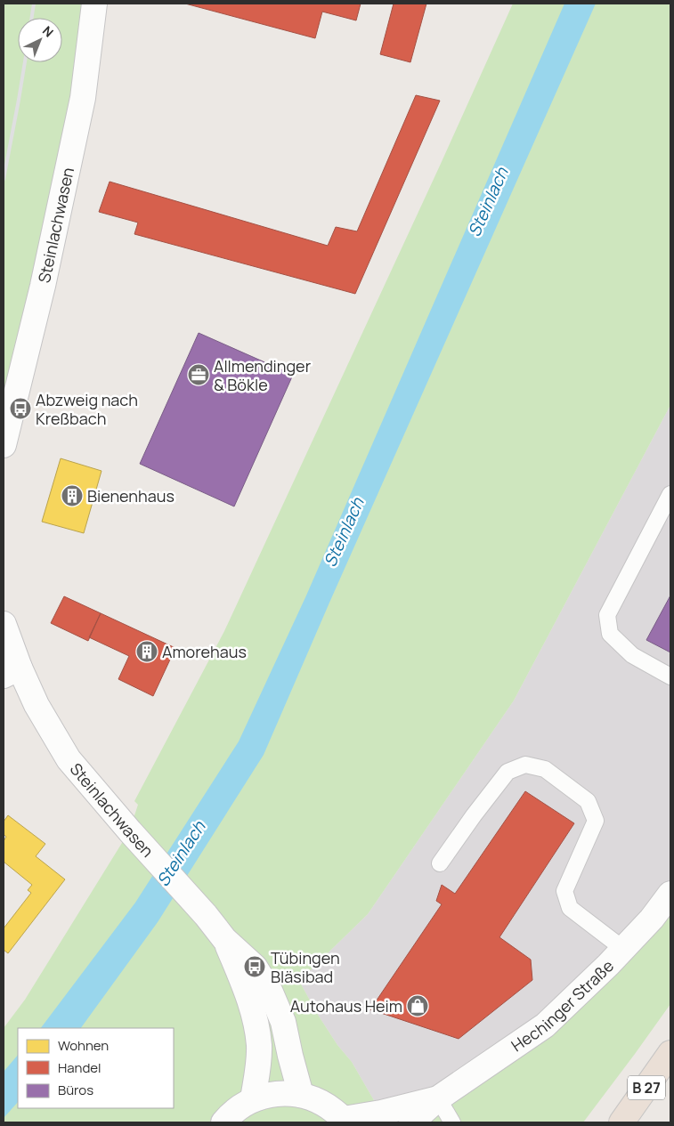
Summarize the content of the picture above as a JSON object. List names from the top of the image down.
{
  "streets": {
    "highway": ["B 27"],
    "street": ["Steinlachwasen", "Hechinger Straße"]
  },
  "water": ["Steinlach"],
  "places": {
    "office": ["Allmendinger & Bökle"],
    "bus stop": ["Abzweig nach Kreßbach", "Tübingen Bläsibad"],
    "building": ["Bienenhaus", "Amorehaus"],
    "shop": ["Autohaus Heim"]
  },
  "legend": ["Wohnen", "Handel", "Büros"],
  "north": "top right"
}
